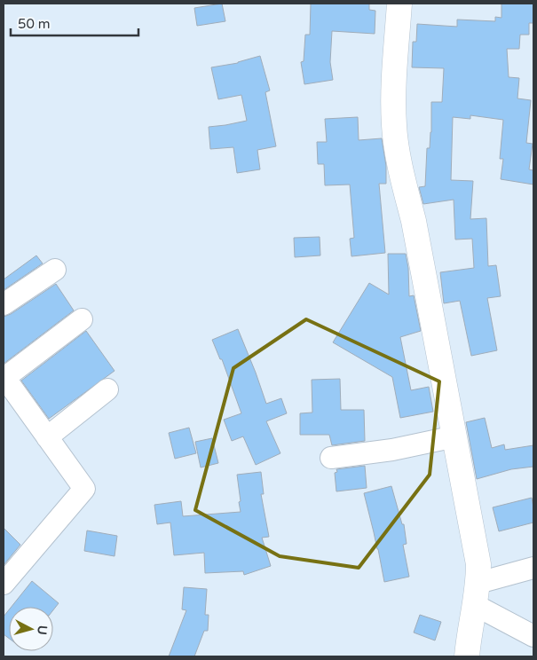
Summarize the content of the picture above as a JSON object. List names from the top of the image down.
{
  "scale_bar": "50 m",
  "north": "right"
}
